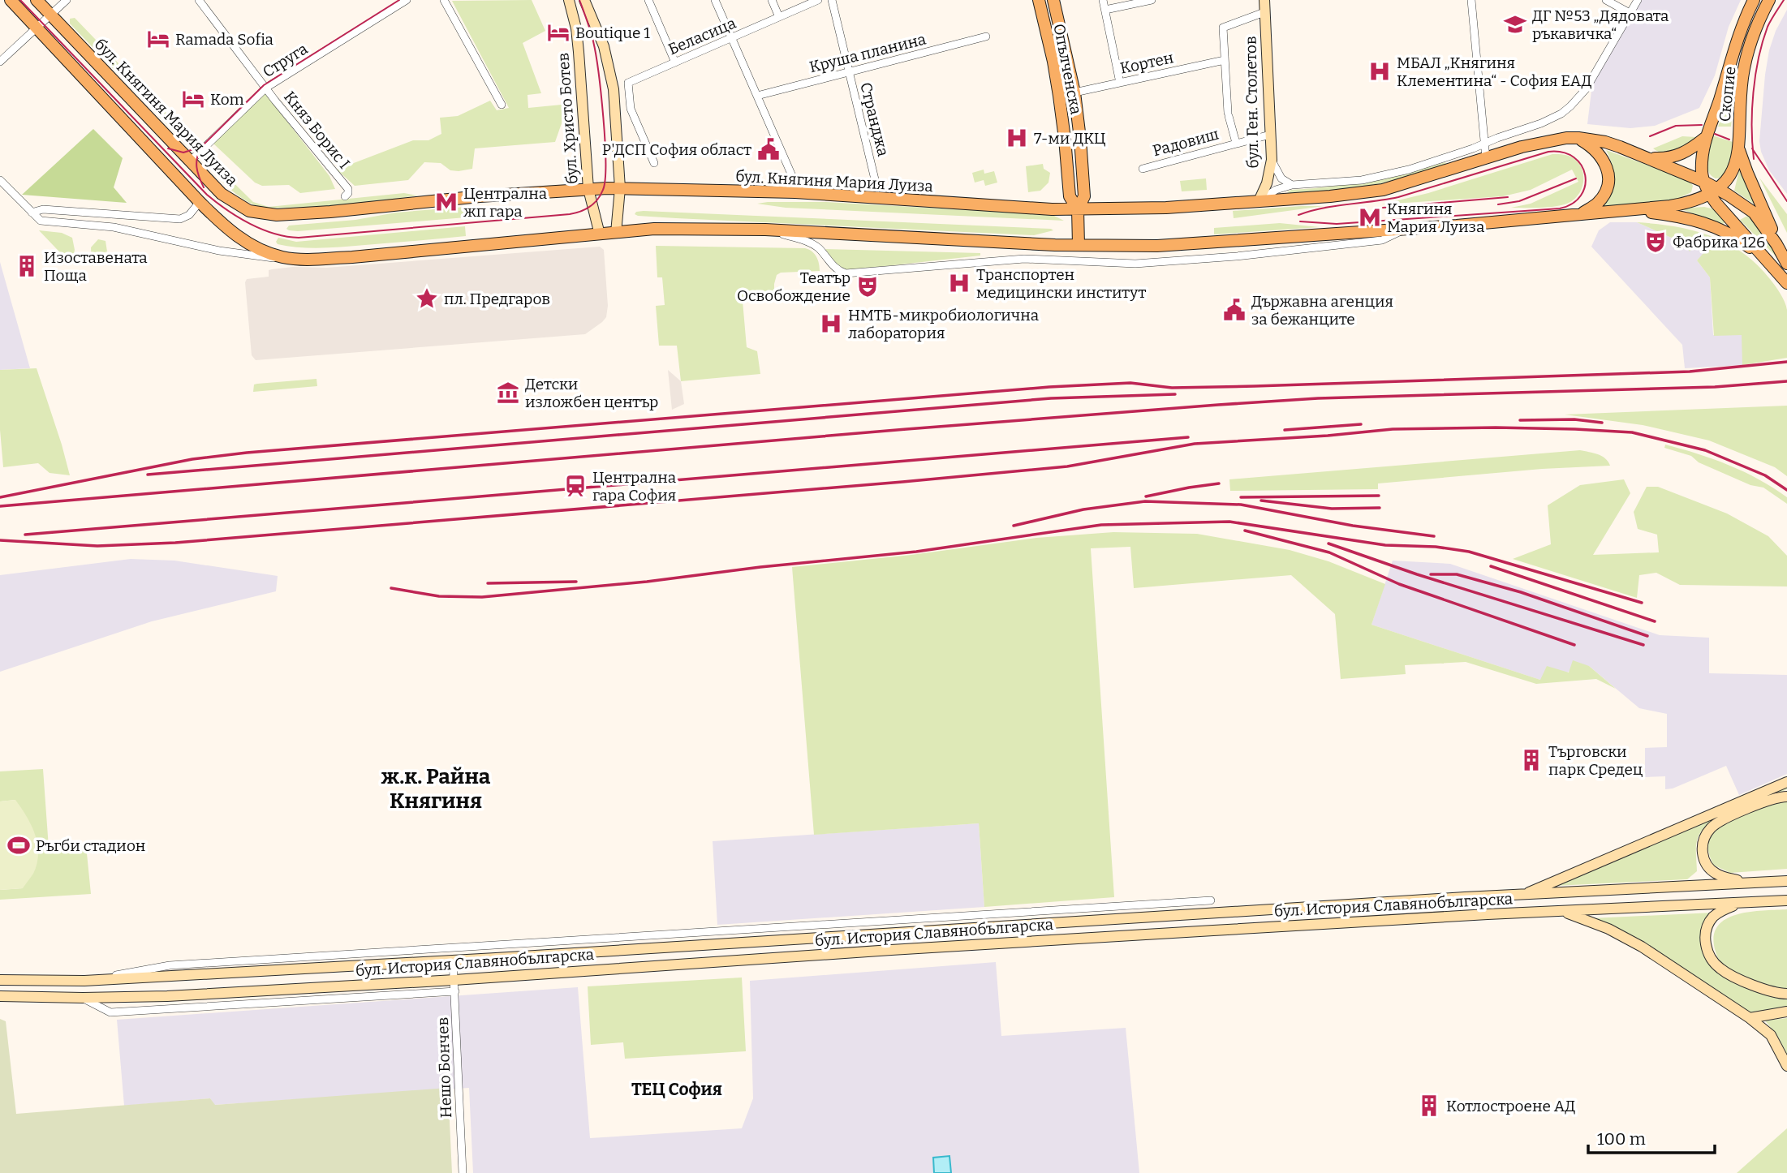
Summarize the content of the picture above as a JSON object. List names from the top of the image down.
{
  "streets": {
    "main road": [
      "Опълченска",
      "Скопие",
      "бул. Ген. Столетов",
      "бул. Княгиня Мария Луиза",
      "бул. Христо Ботев",
      "бул. История Славянобългарска"
    ],
    "street": [
      "Беласица",
      "Круша планина",
      "Струга",
      "Кортен",
      "Странджа",
      "Княз Борис I",
      "Радовиш",
      "Нешо Бончев"
    ]
  },
  "crossings": [
    ["Круша планина", "Странджа"],
    ["Струга", "бул. Княгиня Мария Луиза"],
    ["Струга", "Княз Борис I"],
    ["Кортен", "Опълченска"],
    ["Опълченска", "бул. Княгиня Мария Луиза"],
    ["Скопие", "бул. Княгиня Мария Луиза"],
    ["бул. Ген. Столетов", "бул. Княгиня Мария Луиза"],
    ["бул. Ген. Столетов", "Радовиш"],
    ["бул. Княгиня Мария Луиза", "бул. Христо Ботев"],
    ["бул. История Славянобългарска", "Нешо Бончев"]
  ],
  "districts": ["ж.к. Райна Княгиня", "ТЕЦ София"],
  "places": {
    "school or university": ["ДГ №53 „Дядовата ръкавичка“"],
    "hotel": ["Boutique 1", "Ramada Sofia", "Kom"],
    "hospital": [
      "МБАЛ „Княгиня Клементина“ - София ЕАД",
      "7-ми ДКЦ",
      "Транспортен медицински институт",
      "НМТБ-микробиологична лаборатория"
    ],
    "public building": ["Р'ДСП София област", "Държавна агенция за бежанците"],
    "metro station": ["Централна жп гара", "Княгиня Мария Луиза"],
    "theatre": ["Фабрика 126", "Театър Освобождение"],
    "building": ["Изоставената Поща", "Търговски парк Средец", "Котлостроене АД"],
    "place": ["пл. Предгаров"],
    "museum": ["Детски изложбен център"],
    "station": ["Централна гара София"],
    "sports": ["Ръгби стадион"]
  },
  "scale_bar": "100 m"
}
